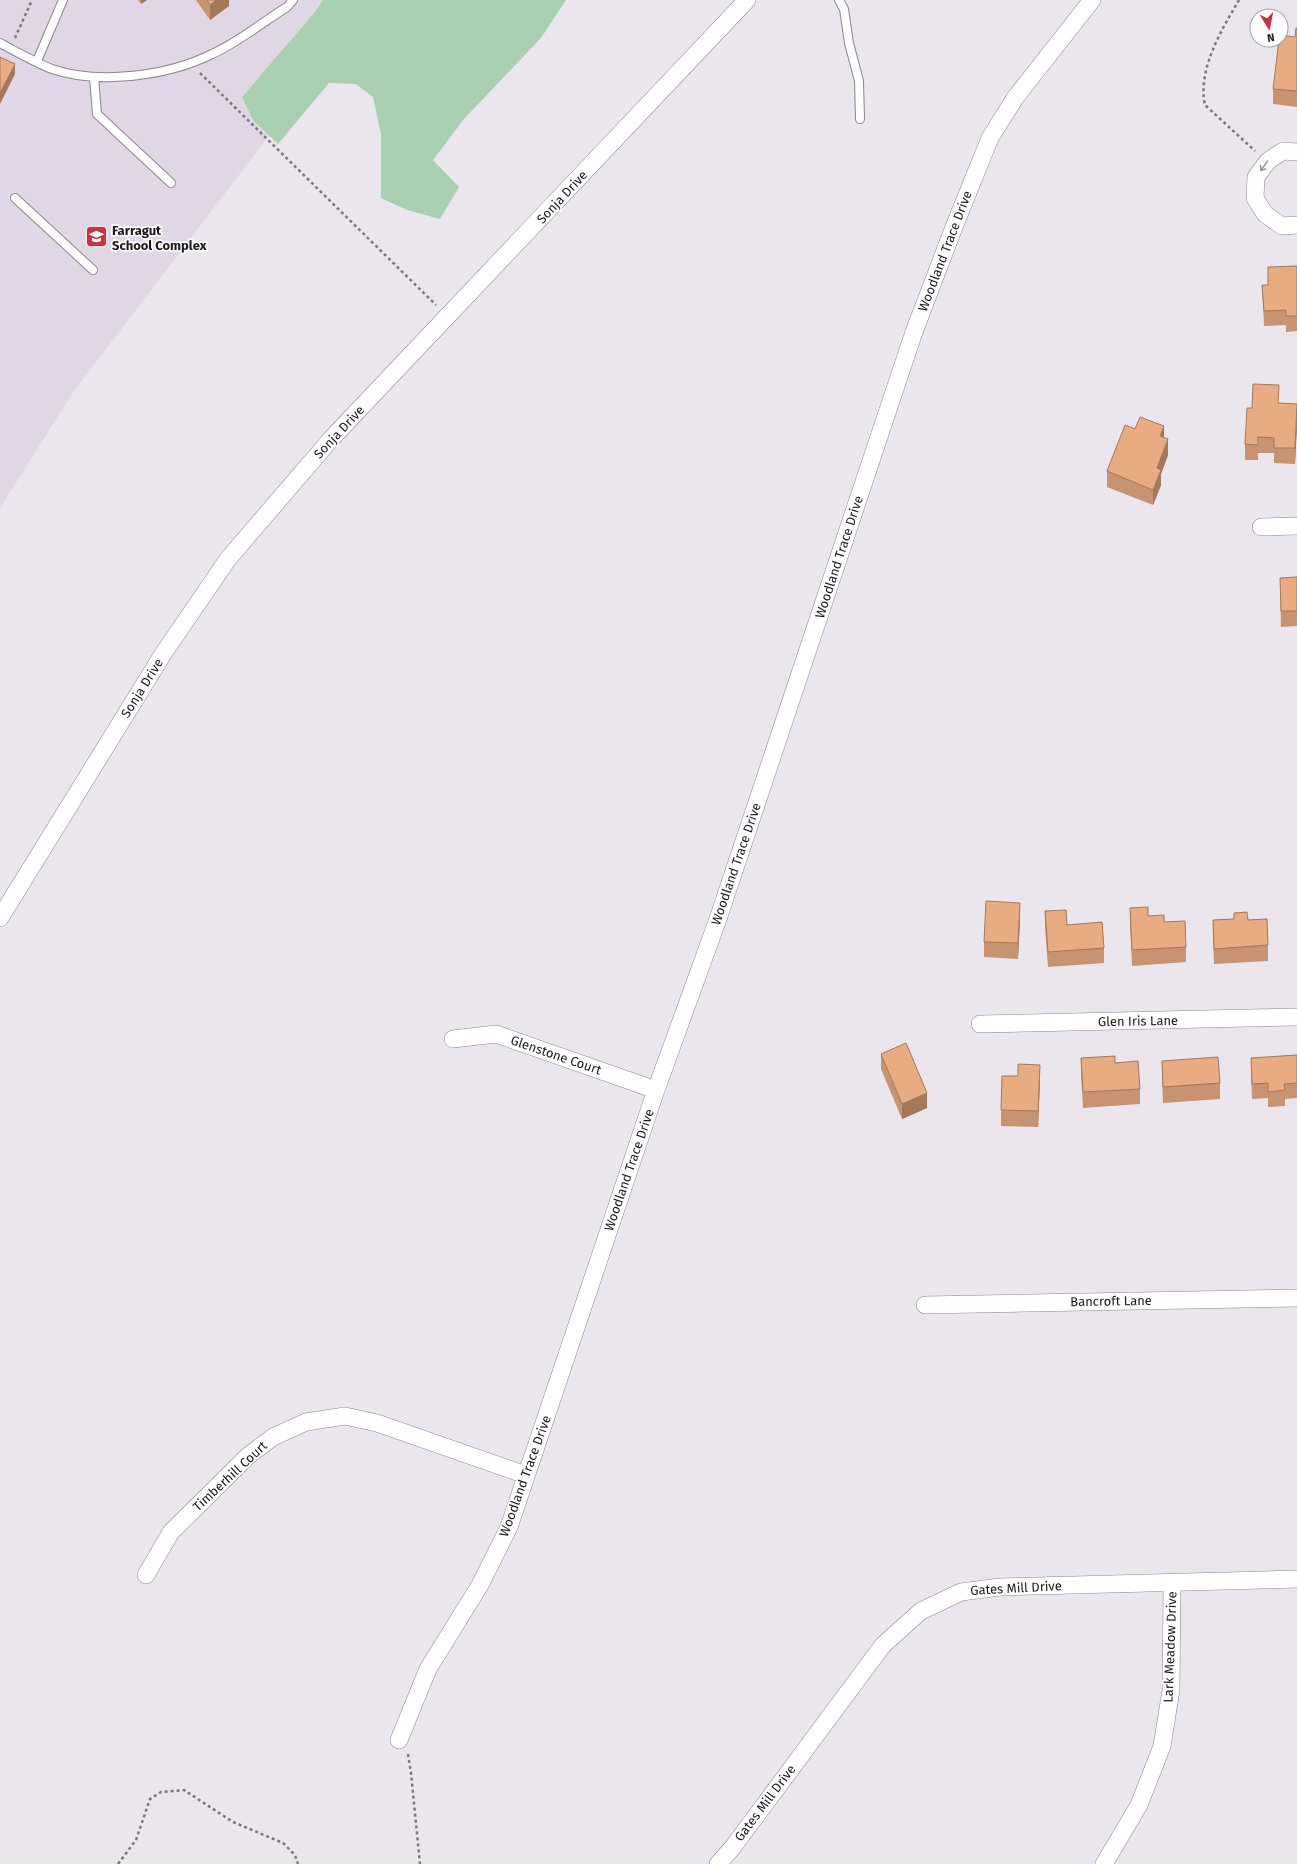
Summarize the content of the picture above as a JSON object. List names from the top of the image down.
{
  "streets": {
    "street": [
      "Sonja Drive",
      "Woodland Trace Drive",
      "Glen Iris Lane",
      "Glenstone Court",
      "Bancroft Lane",
      "Timberhill Court",
      "Gates Mill Drive",
      "Lark Meadow Drive"
    ]
  },
  "crossings": [
    ["Woodland Trace Drive", "Glenstone Court"],
    ["Woodland Trace Drive", "Timberhill Court"],
    ["Gates Mill Drive", "Lark Meadow Drive"]
  ],
  "places": {
    "school or university": ["Farragut School Complex"]
  },
  "north": "bottom"
}
